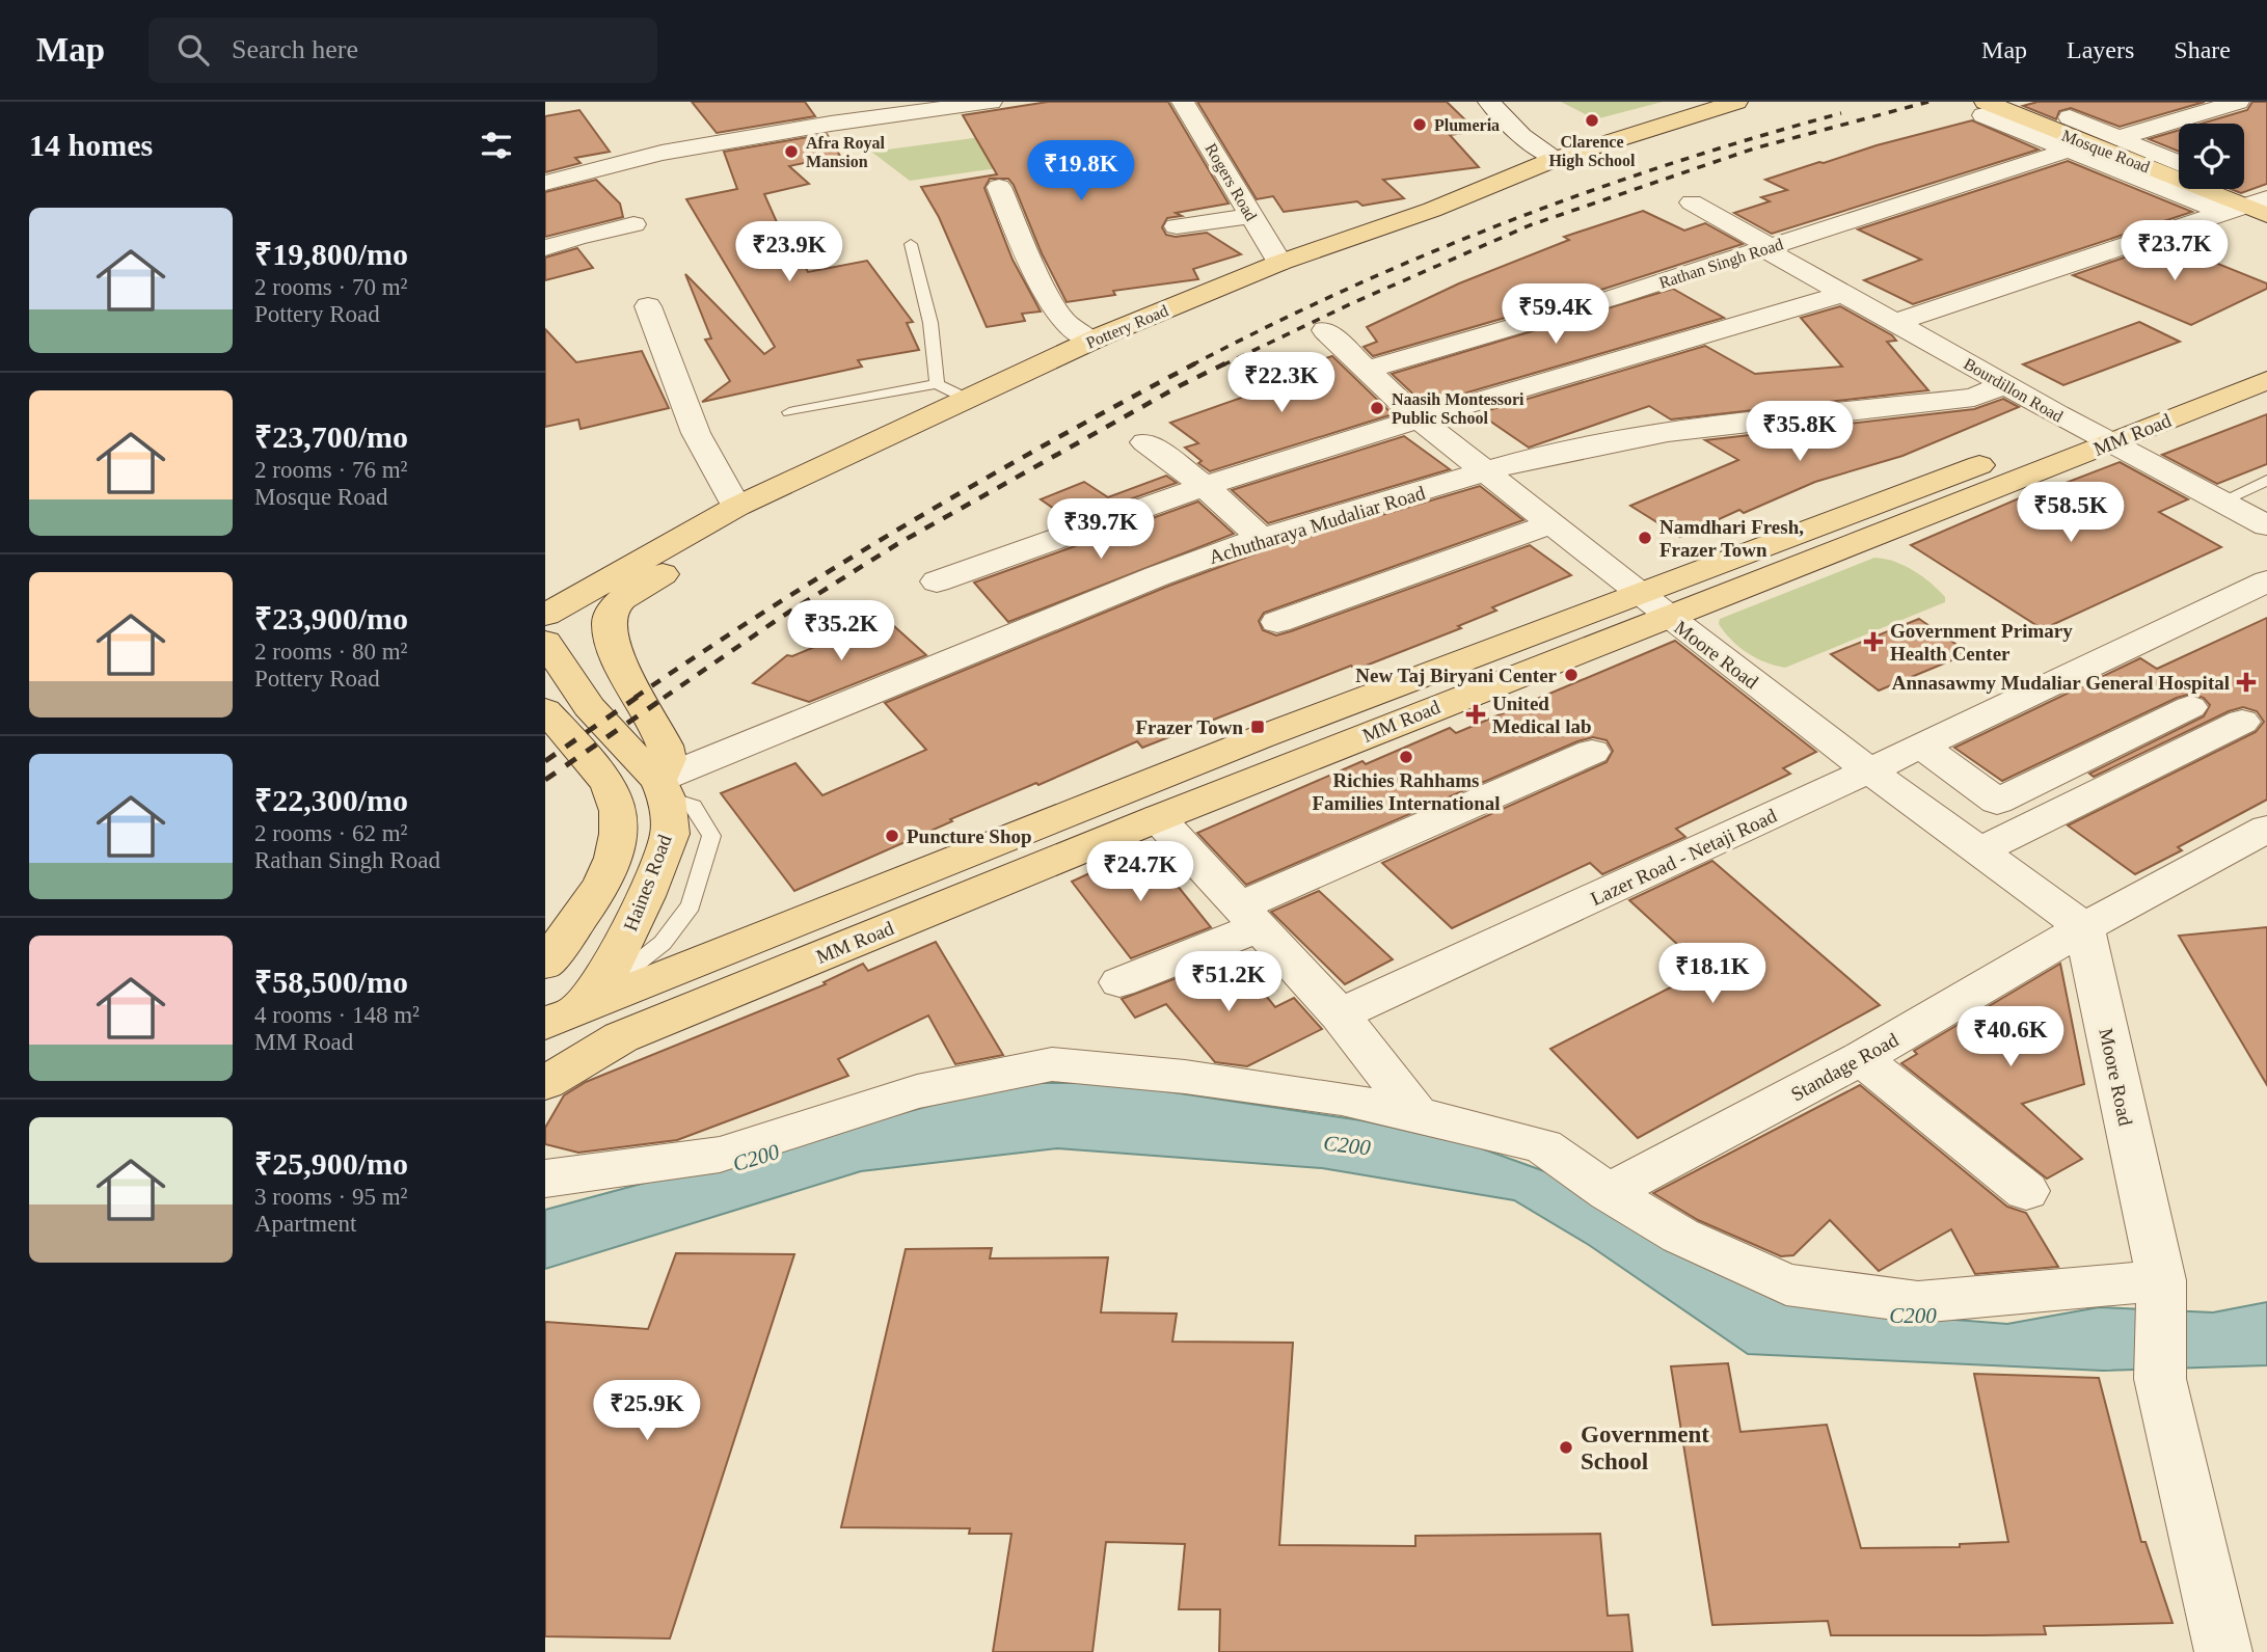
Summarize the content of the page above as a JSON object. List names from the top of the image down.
{
  "streets": {
    "main road": [
      "Mosque Road",
      "Pottery Road",
      "MM Road",
      "Haines Road"
    ],
    "street": [
      "Rogers Road",
      "Rathan Singh Road",
      "Bourdillon Road",
      "Achutharaya Mudaliar Road",
      "Moore Road",
      "Lazer Road - Netaji Road",
      "Standage Road"
    ]
  },
  "crossings": [
    ["Rogers Road", "Pottery Road"],
    ["Rathan Singh Road", "Bourdillon Road"],
    ["Rathan Singh Road", "Moore Road"],
    ["Pottery Road", "Haines Road"],
    ["Bourdillon Road", "MM Road"],
    ["Bourdillon Road", "Achutharaya Mudaliar Road"],
    ["MM Road", "Moore Road"],
    ["MM Road", "Haines Road"],
    ["Achutharaya Mudaliar Road", "Moore Road"],
    ["Achutharaya Mudaliar Road", "Haines Road"],
    ["Moore Road", "Lazer Road - Netaji Road"],
    ["Moore Road", "Standage Road"]
  ],
  "water": ["C200"],
  "places": {
    "other": [
      "Clarence High School",
      "Plumeria",
      "Afra Royal Mansion",
      "Naasih Montessori Public School",
      "Namdhari Fresh, Frazer Town",
      "New Taj Biryani Center",
      "Richies Rahhams Families International",
      "Puncture Shop",
      "Government School"
    ],
    "health": ["Government Primary Health Center", "Annasawmy Mudaliar General Hospital", "United Medical lab"],
    "transit": ["Frazer Town"]
  },
  "page": {
    "header": "Map",
    "search": "Search here",
    "nav": ["Map", "Layers", "Share"],
    "heading": "14 homes",
    "price": [
      "₹19.8K",
      "₹23.7K",
      "₹23.9K",
      "₹59.4K",
      "₹22.3K",
      "₹35.8K",
      "₹58.5K",
      "₹39.7K",
      "₹35.2K",
      "₹24.7K",
      "₹18.1K",
      "₹51.2K",
      "₹40.6K",
      "₹25.9K"
    ],
    "list": [
      {
        "name": "₹19,800/mo",
        "note": "2 rooms · 70 m² · Pottery Road"
      },
      {
        "name": "₹23,700/mo",
        "note": "2 rooms · 76 m² · Mosque Road"
      },
      {
        "name": "₹23,900/mo",
        "note": "2 rooms · 80 m² · Pottery Road"
      },
      {
        "name": "₹22,300/mo",
        "note": "2 rooms · 62 m² · Rathan Singh Road"
      },
      {
        "name": "₹58,500/mo",
        "note": "4 rooms · 148 m² · MM Road"
      },
      {
        "name": "₹25,900/mo",
        "note": "3 rooms · 95 m² · Apartment"
      }
    ]
  }
}
